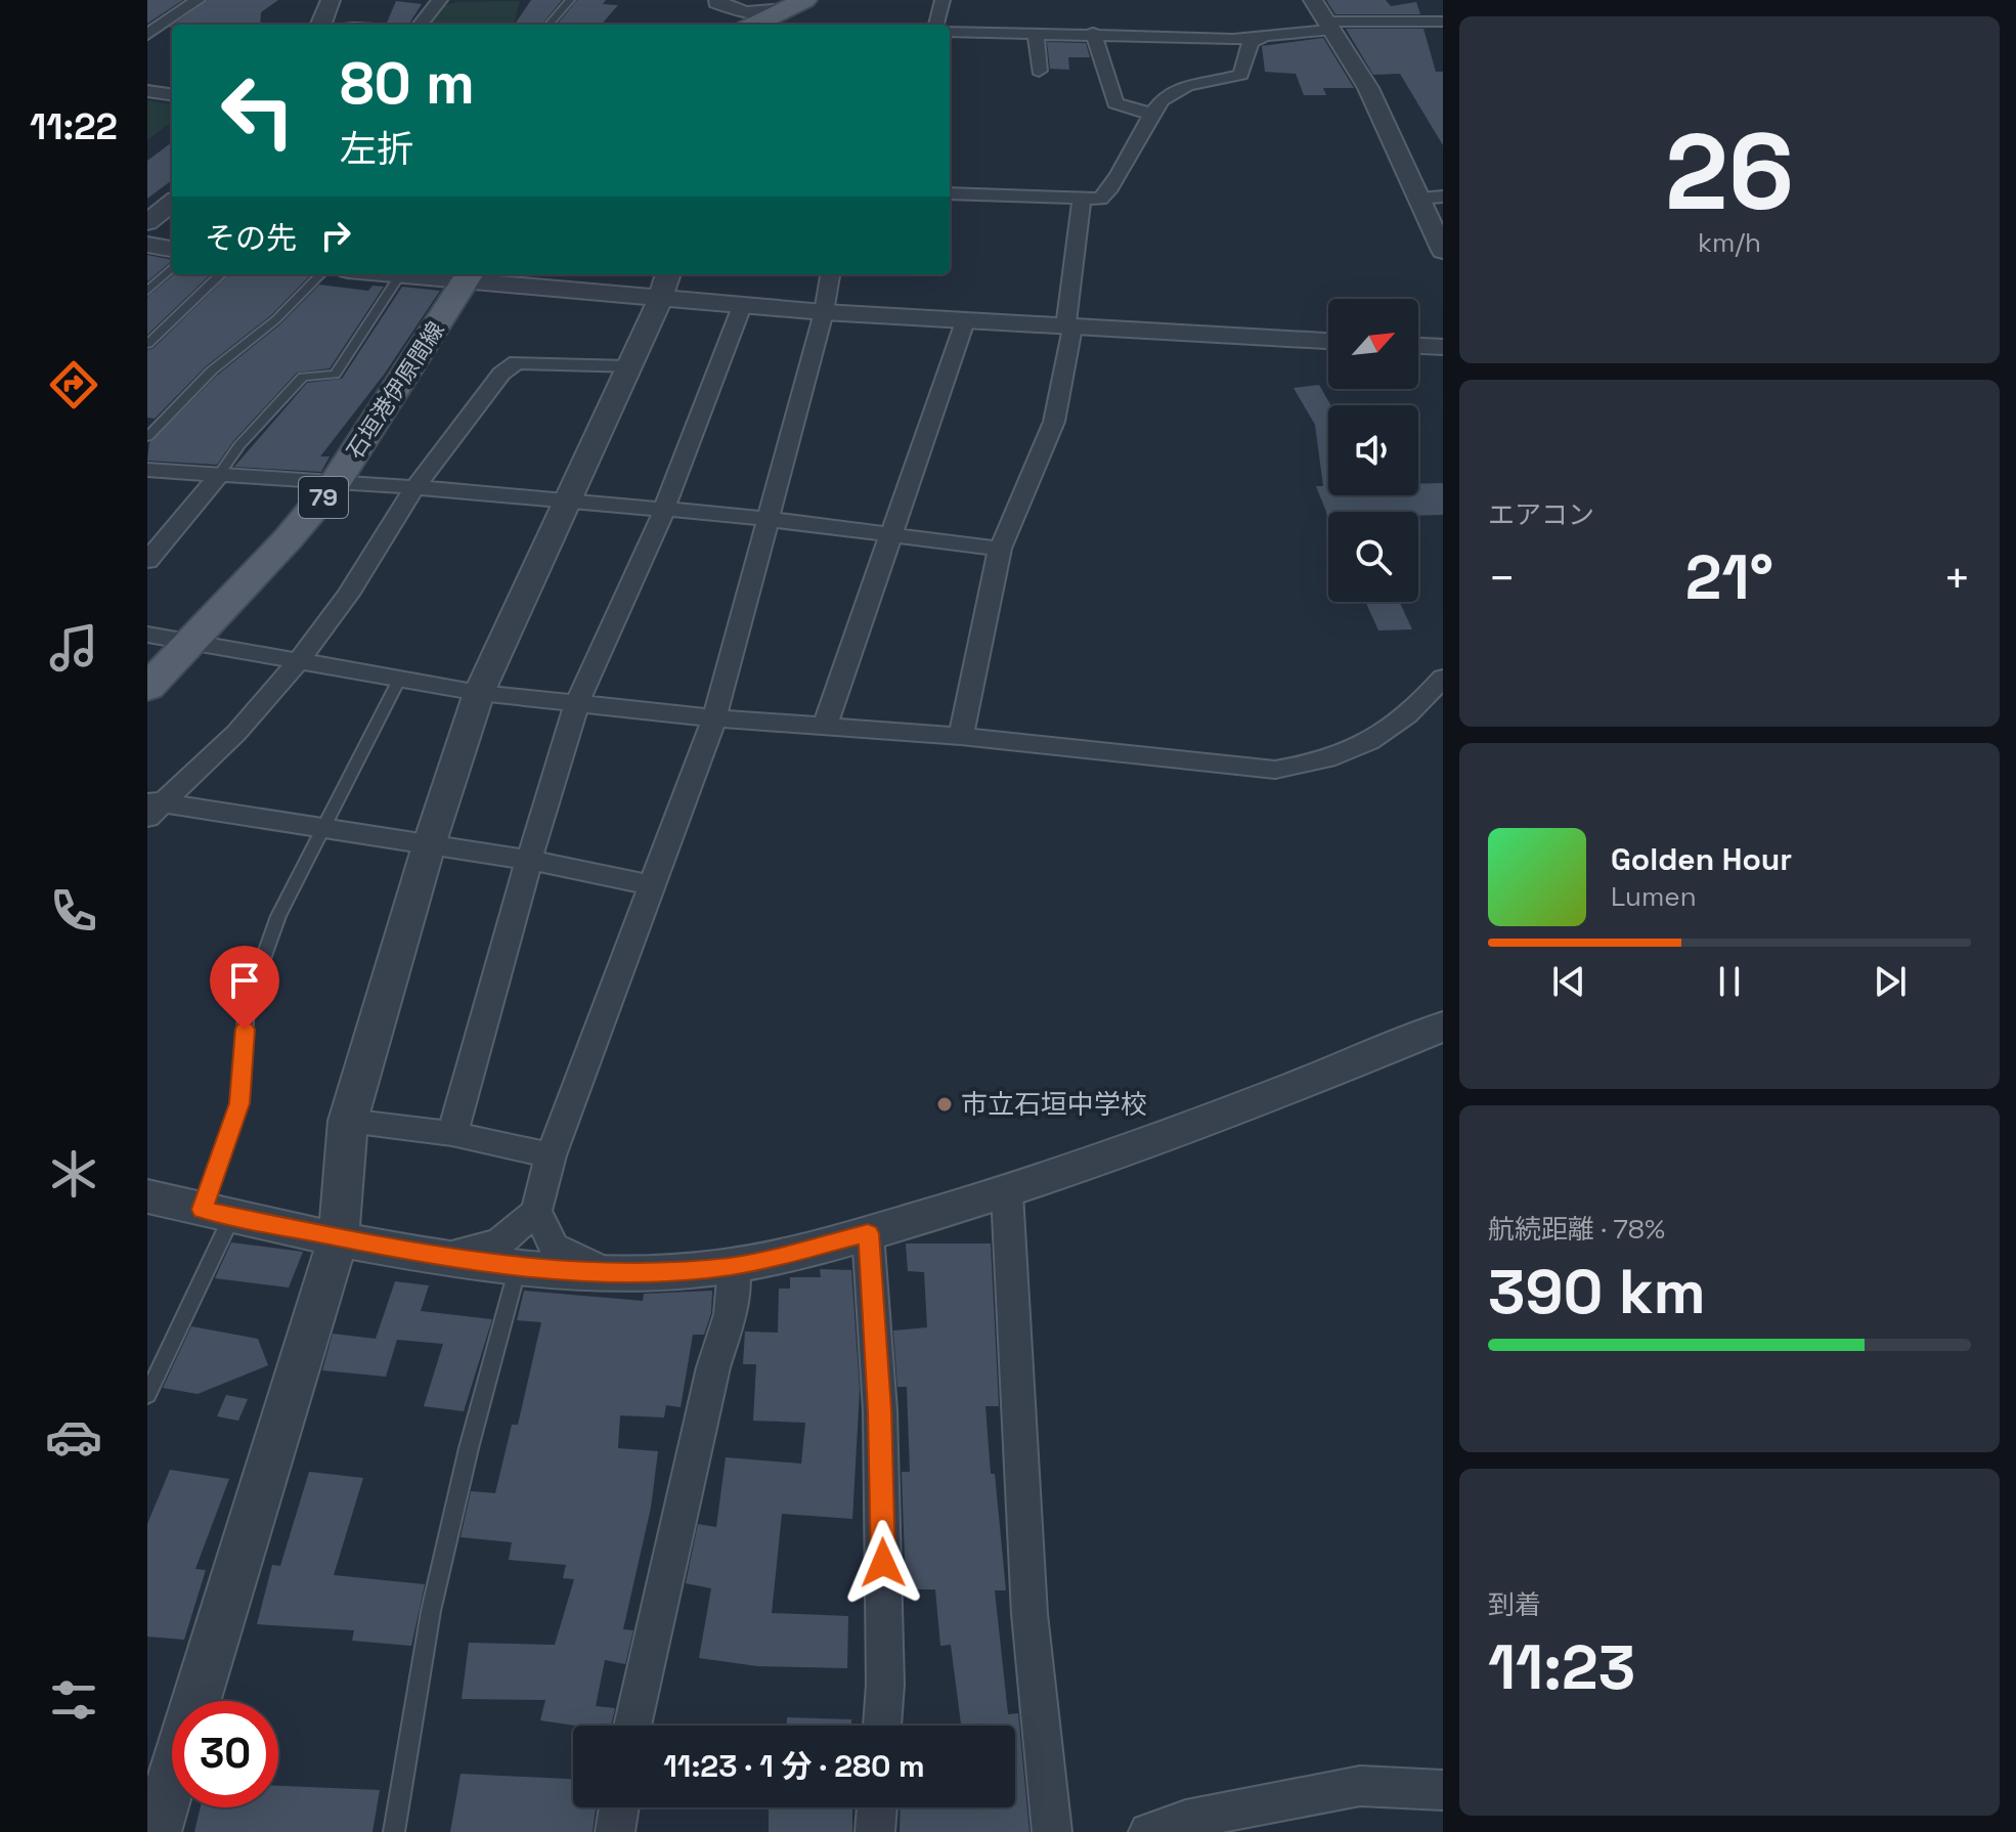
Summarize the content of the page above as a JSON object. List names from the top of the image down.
{
  "streets": {
    "main road": ["石垣港伊原間線", "79"]
  },
  "places": ["市立石垣中学校"],
  "north": "top right",
  "page": {
    "tabs": "11:22",
    "tile": [
      ["26", "km/h"],
      "エアコン",
      ["航続距離 · 78%", "390 km"],
      ["到着", "11:23"]
    ],
    "turn": ["80 m", "左折"],
    "then": "その先",
    "heat": ["−", "21°", "+"],
    "song": ["Golden Hour", "Lumen"],
    "limit": "30",
    "trip": "11:23 · 1 分 · 280 m"
  }
}
